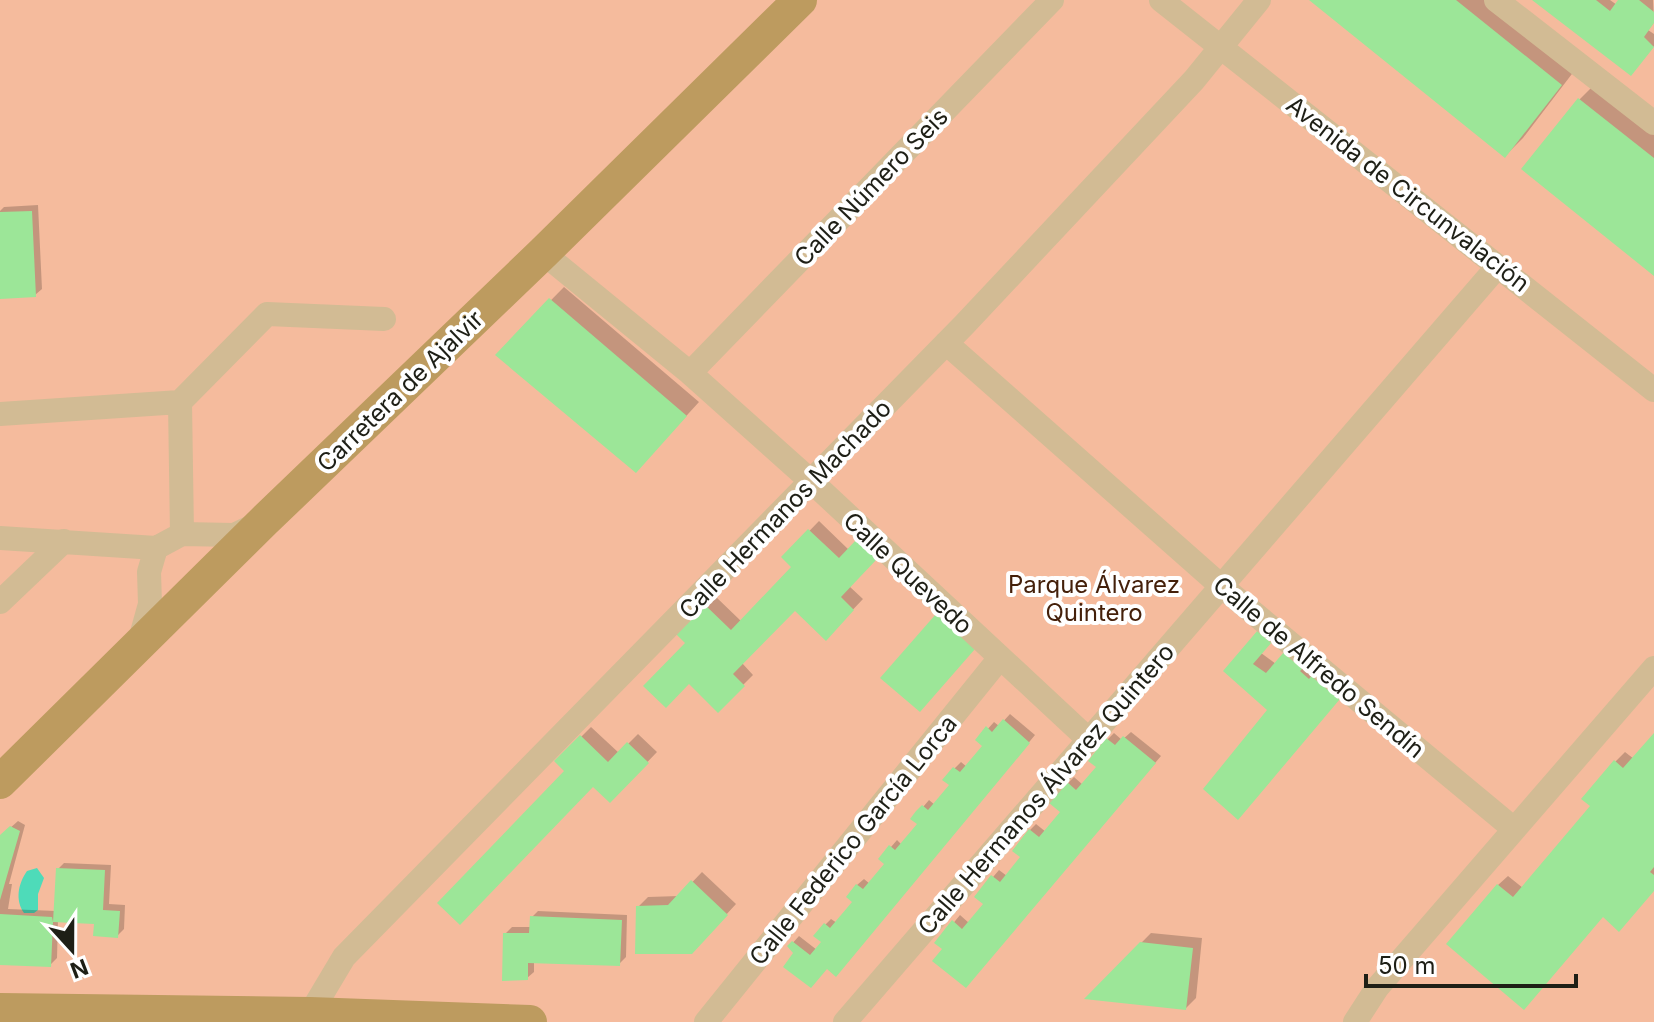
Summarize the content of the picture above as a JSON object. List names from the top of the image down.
{
  "streets": {
    "street": [
      "Calle Número Seis",
      "Avenida de Circunvalación",
      "Carretera de Ajalvir",
      "Calle Hermanos Machado",
      "Calle Quevedo",
      "Calle de Alfredo Sendín",
      "Calle Hermanos Álvarez Quintero",
      "Calle Federico García Lorca"
    ]
  },
  "crossings": [
    ["Calle Número Seis", "Calle Quevedo"],
    ["Avenida de Circunvalación", "Calle Hermanos Machado"],
    ["Avenida de Circunvalación", "Calle Hermanos Álvarez Quintero"],
    ["Carretera de Ajalvir", "Calle Quevedo"],
    ["Calle Hermanos Machado", "Calle Quevedo"],
    ["Calle Hermanos Machado", "Calle de Alfredo Sendín"],
    ["Calle Quevedo", "Calle Hermanos Álvarez Quintero"],
    ["Calle Quevedo", "Calle Federico García Lorca"],
    ["Calle de Alfredo Sendín", "Calle Hermanos Álvarez Quintero"]
  ],
  "parks": ["Parque Álvarez Quintero"],
  "scale_bar": "50 m",
  "north": "bottom"
}
